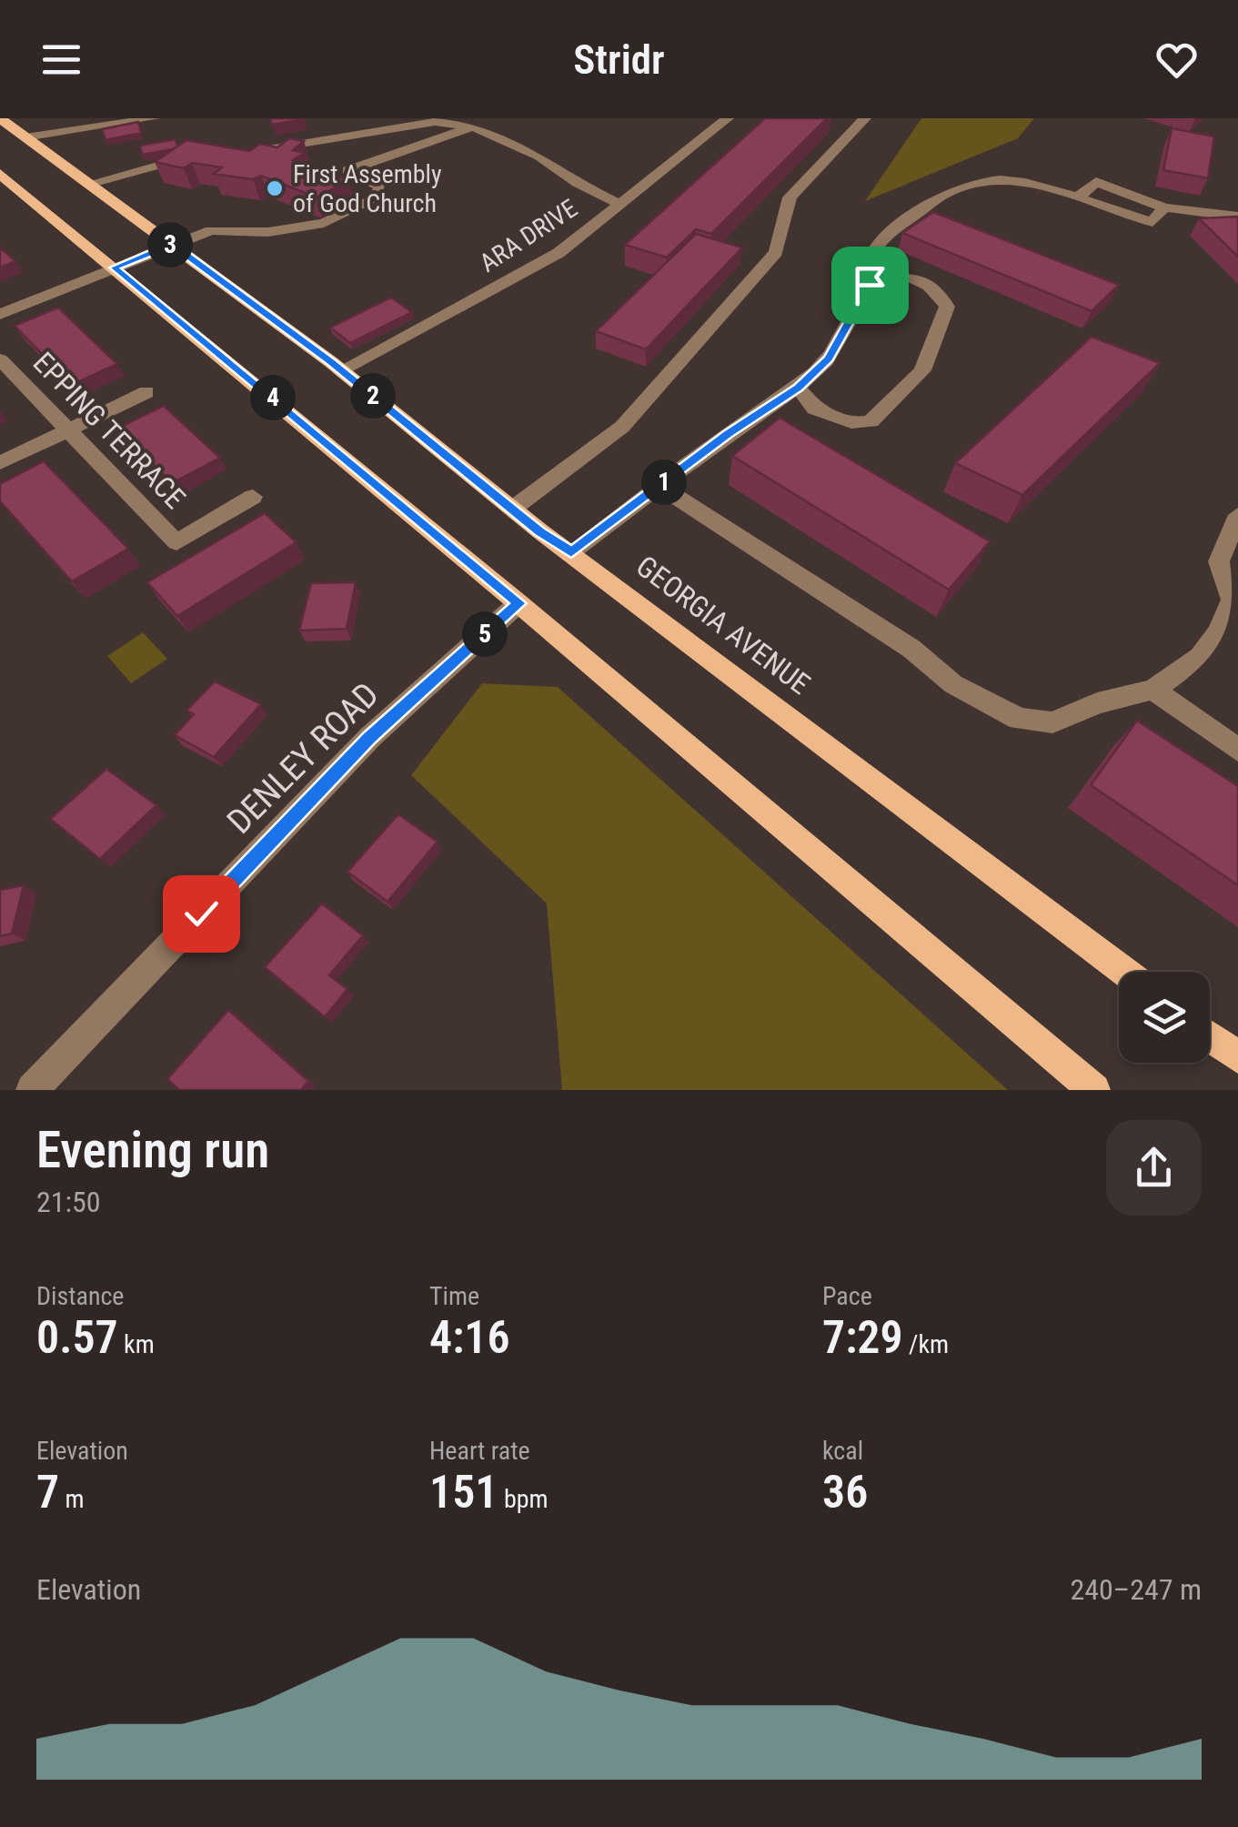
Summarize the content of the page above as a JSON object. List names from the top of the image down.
{
  "streets": {
    "main road": ["GEORGIA AVENUE"],
    "street": ["ARA DRIVE", "EPPING TERRACE", "DENLEY ROAD"]
  },
  "crossings": [
    ["ARA DRIVE", "GEORGIA AVENUE"]
  ],
  "places": ["First Assembly of God Church"],
  "page": {
    "header": "Stridr",
    "pins": [
      "3",
      "2",
      "4",
      "1",
      "5"
    ],
    "heading": ["Evening run", "21:50"],
    "stats": [
      ["Distance", "0.57 km"],
      ["Time", "4:16"],
      ["Pace", "7:29 /km"],
      ["Elevation", "7 m"],
      ["Heart rate", "151 bpm"],
      ["kcal", "36"]
    ],
    "chart": ["Elevation", "240–247 m"]
  }
}
